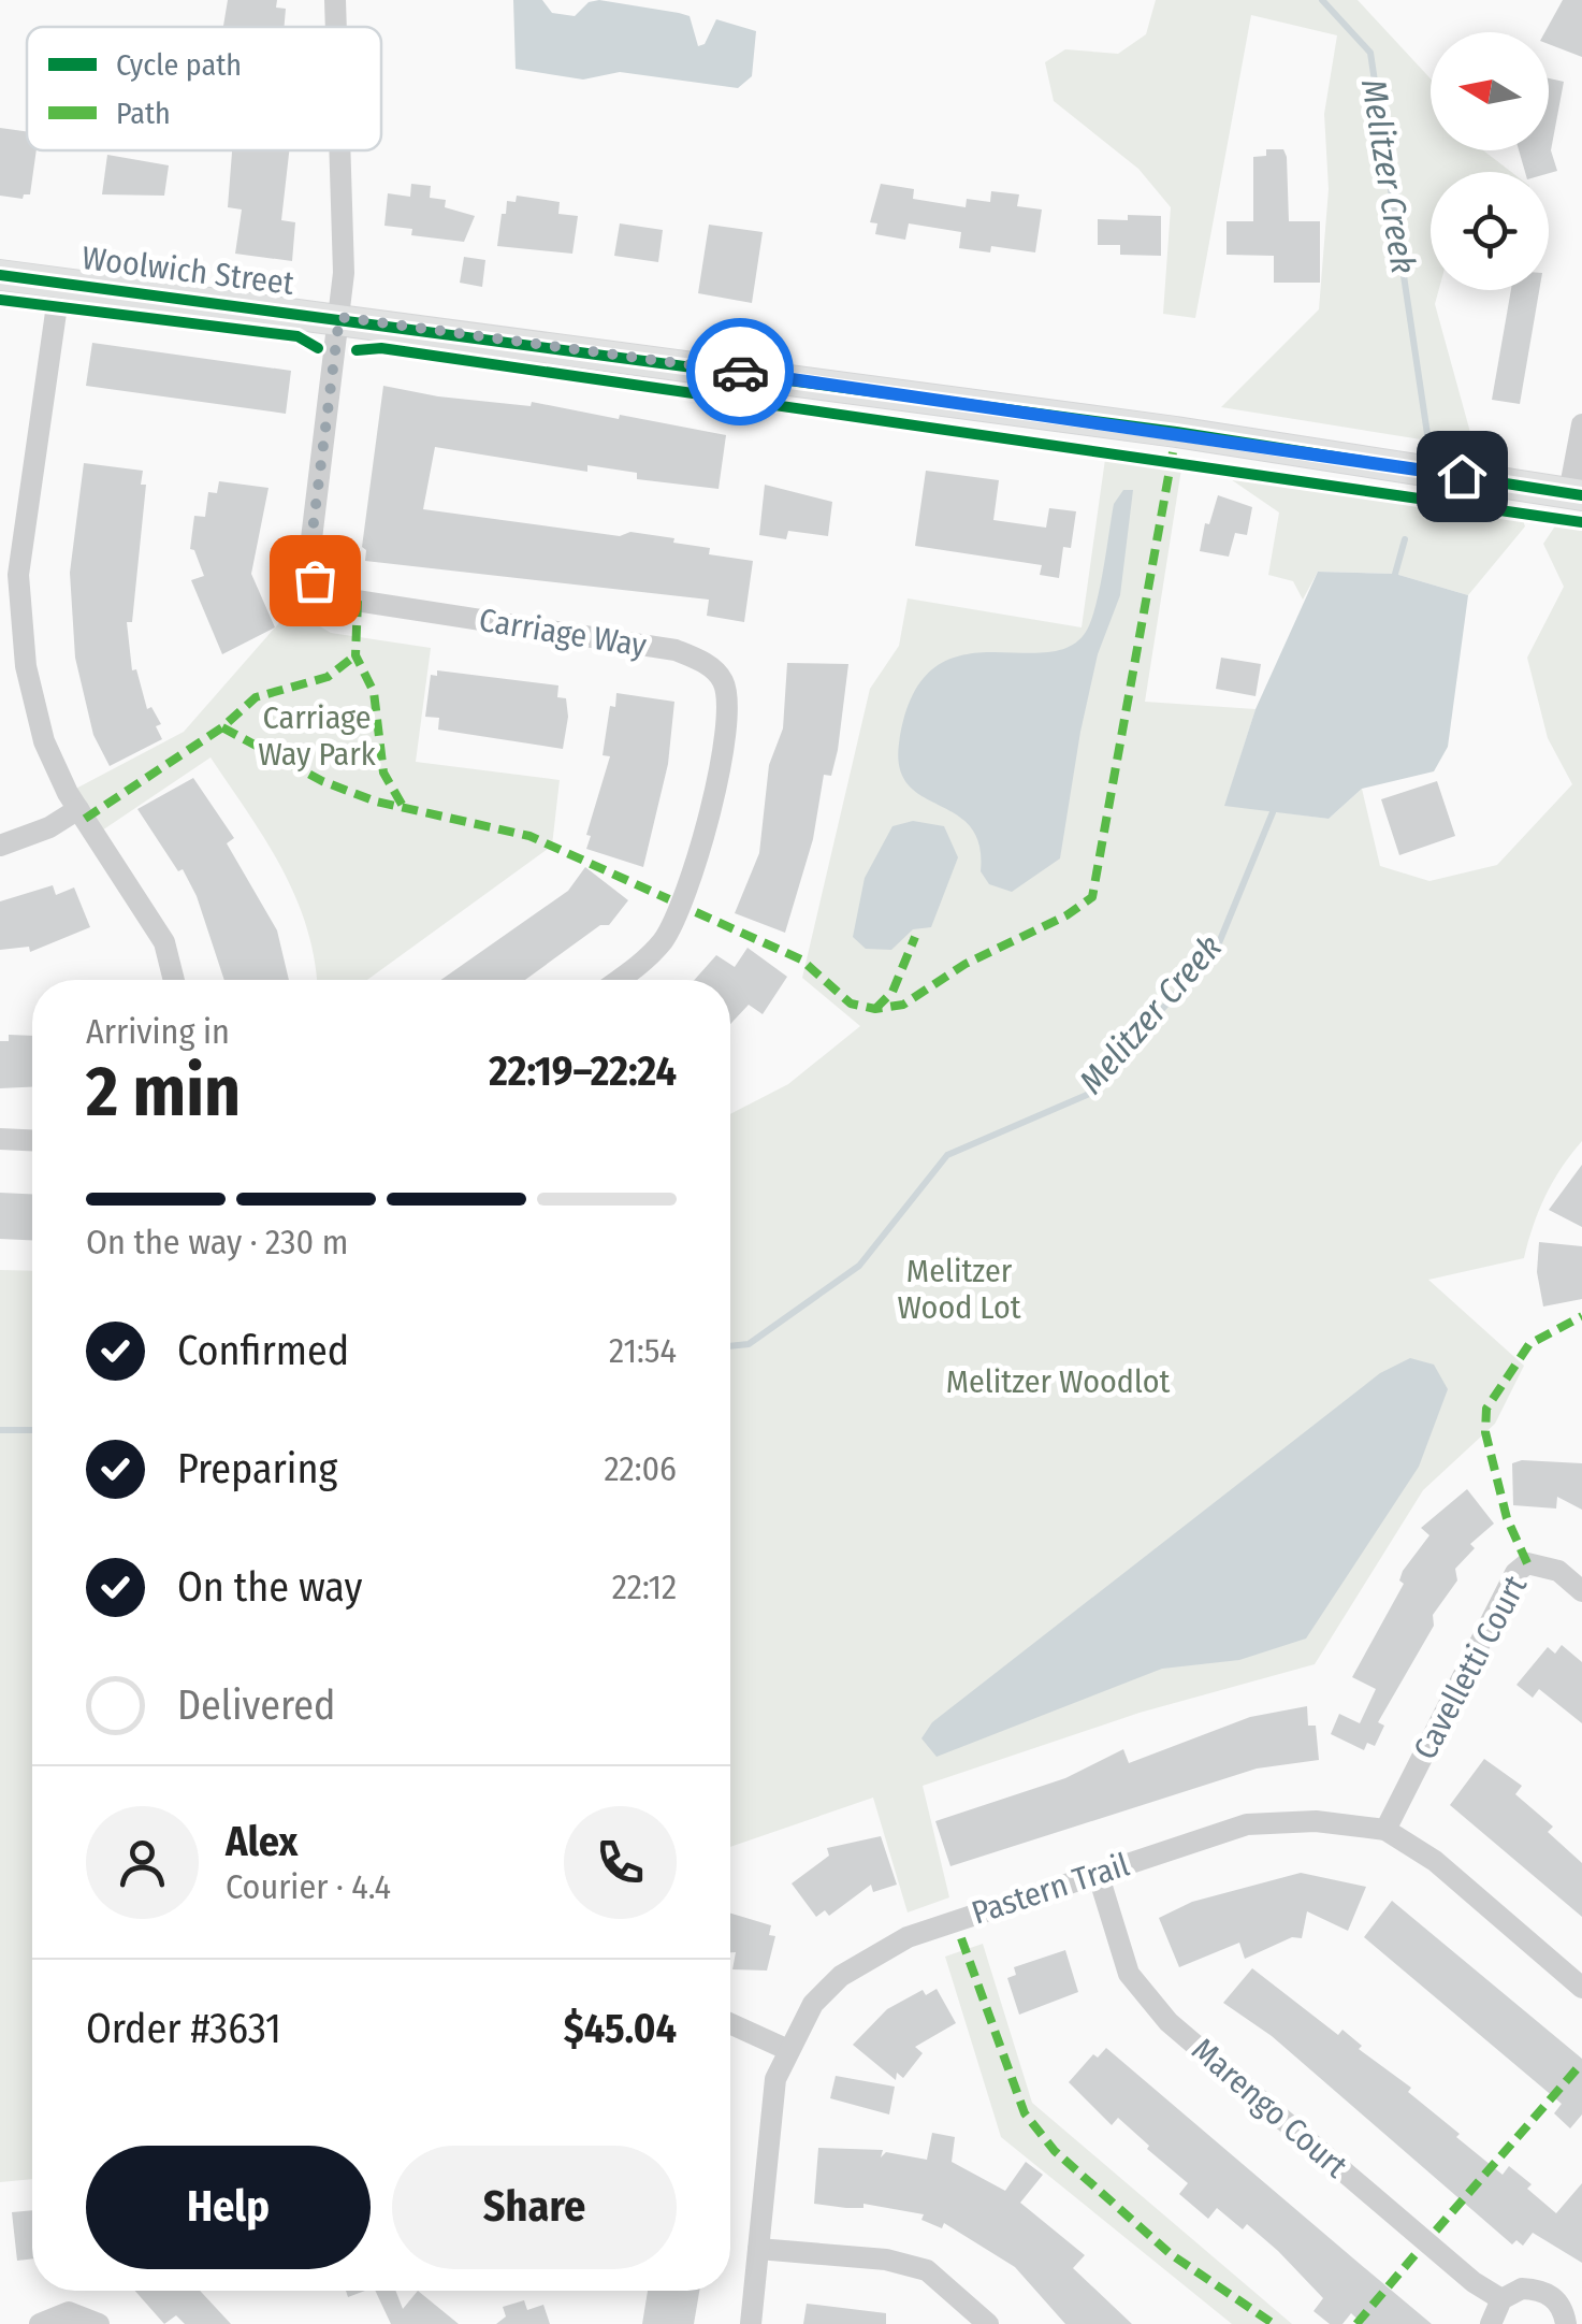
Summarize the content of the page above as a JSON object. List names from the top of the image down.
{
  "streets": {
    "street": [
      "Woolwich Street",
      "Carriage Way",
      "Cavelletti Court",
      "Pastern Trail",
      "Marengo Court"
    ]
  },
  "crossings": [
    ["Woolwich Street", "Carriage Way"],
    ["Cavelletti Court", "Pastern Trail"],
    ["Pastern Trail", "Marengo Court"]
  ],
  "water": ["Melitzer Creek"],
  "parks": ["Carriage Way Park", "Melitzer Wood Lot", "Melitzer Woodlot"],
  "legend": ["Cycle path", "Path"],
  "north": "left",
  "page": {
    "heading": ["2 min", "Arriving in", "22:19–22:24"],
    "panel": [
      "Alex",
      "Courier · 4.4",
      "Order #3631",
      "$45.04"
    ],
    "bar": "On the way · 230 m",
    "list": [
      ["Confirmed", "21:54"],
      ["Preparing", "22:06"],
      ["On the way", "22:12"],
      "Delivered"
    ],
    "buttons": ["Help", "Share"]
  }
}
